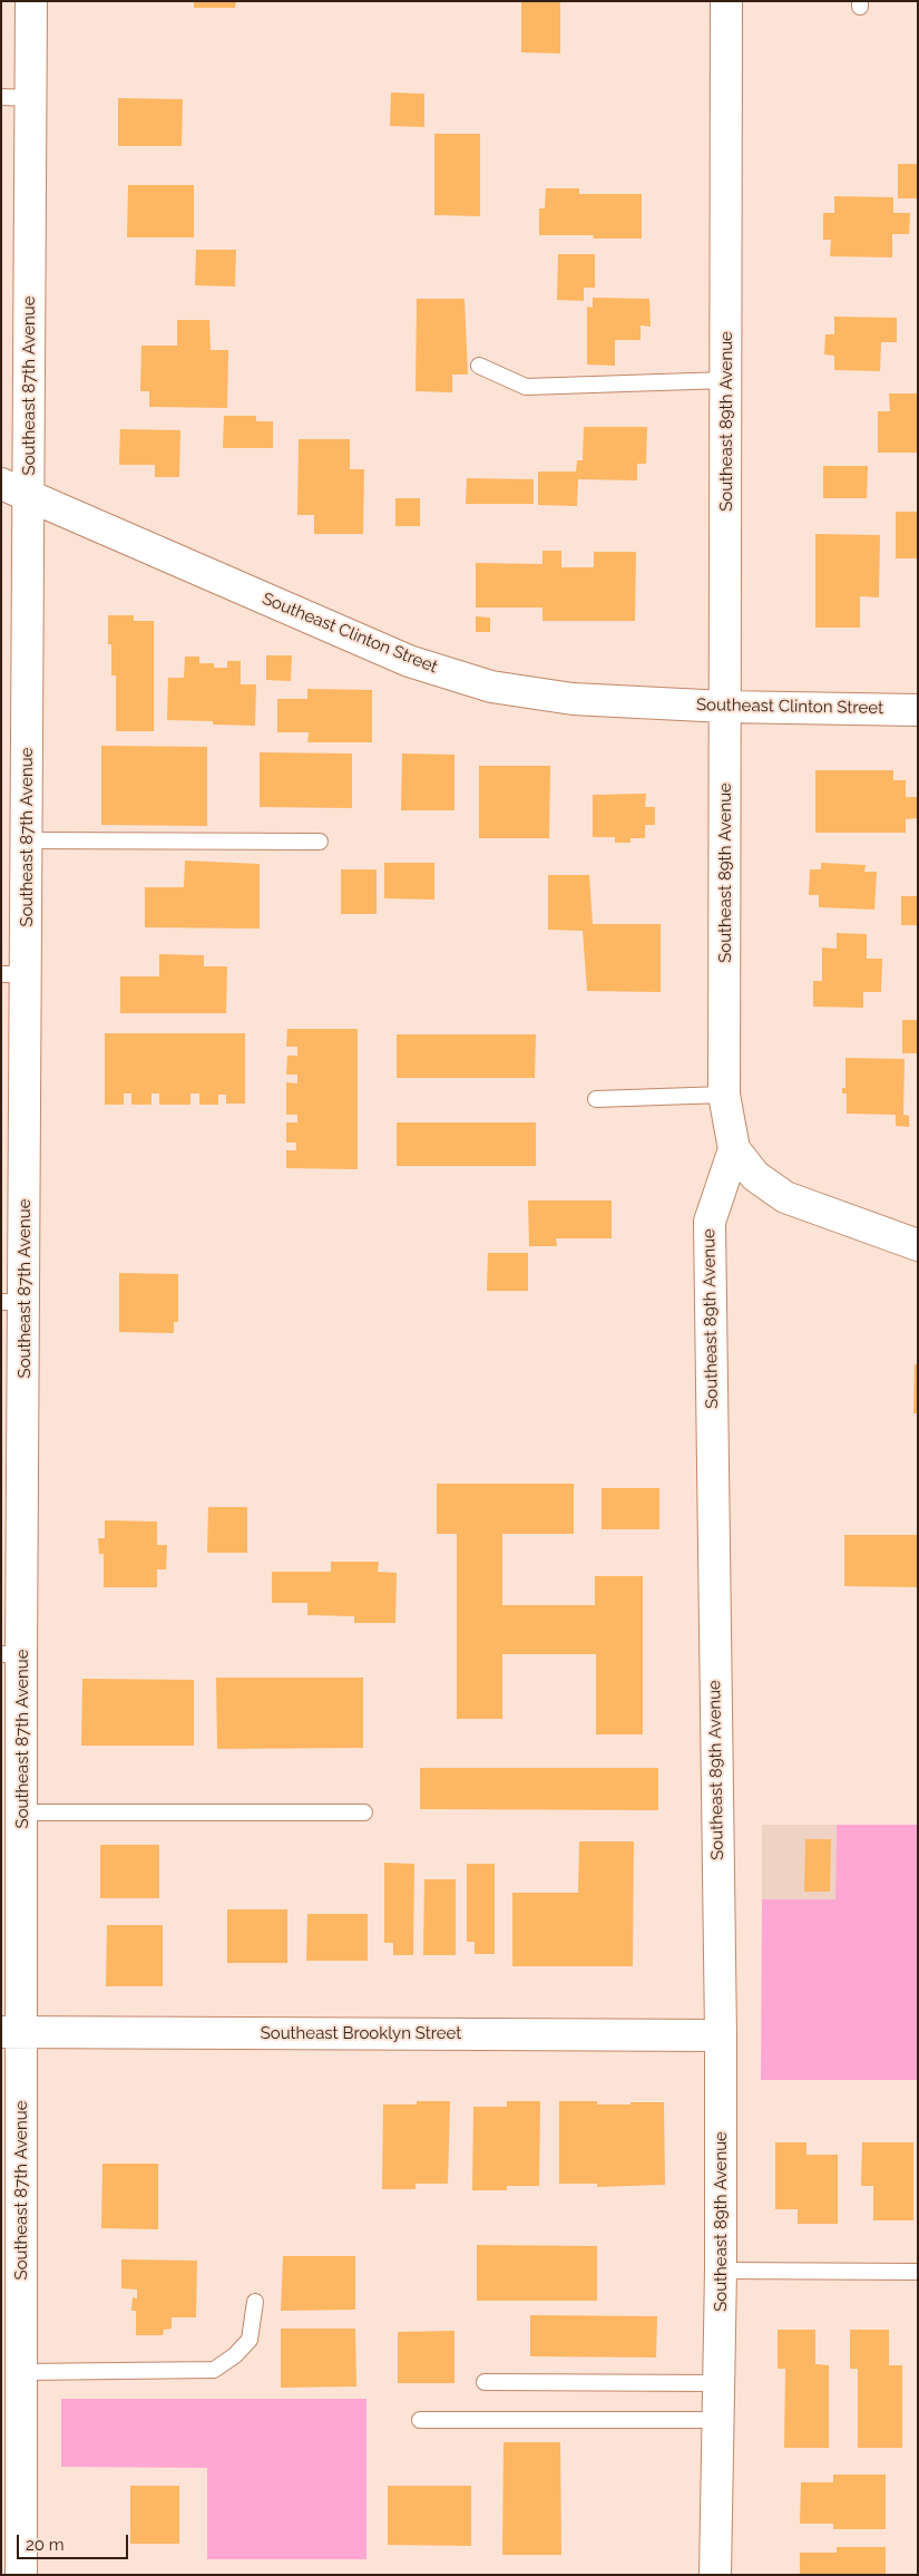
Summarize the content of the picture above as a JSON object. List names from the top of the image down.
{
  "streets": {
    "street": [
      "Southeast 87th Avenue",
      "Southeast 89th Avenue",
      "Southeast Clinton Street",
      "Southeast Brooklyn Street"
    ]
  },
  "crossings": [
    ["Southeast 87th Avenue", "Southeast Clinton Street"],
    ["Southeast 87th Avenue", "Southeast Brooklyn Street"],
    ["Southeast 89th Avenue", "Southeast Clinton Street"],
    ["Southeast 89th Avenue", "Southeast Brooklyn Street"]
  ],
  "scale_bar": "20 m"
}
